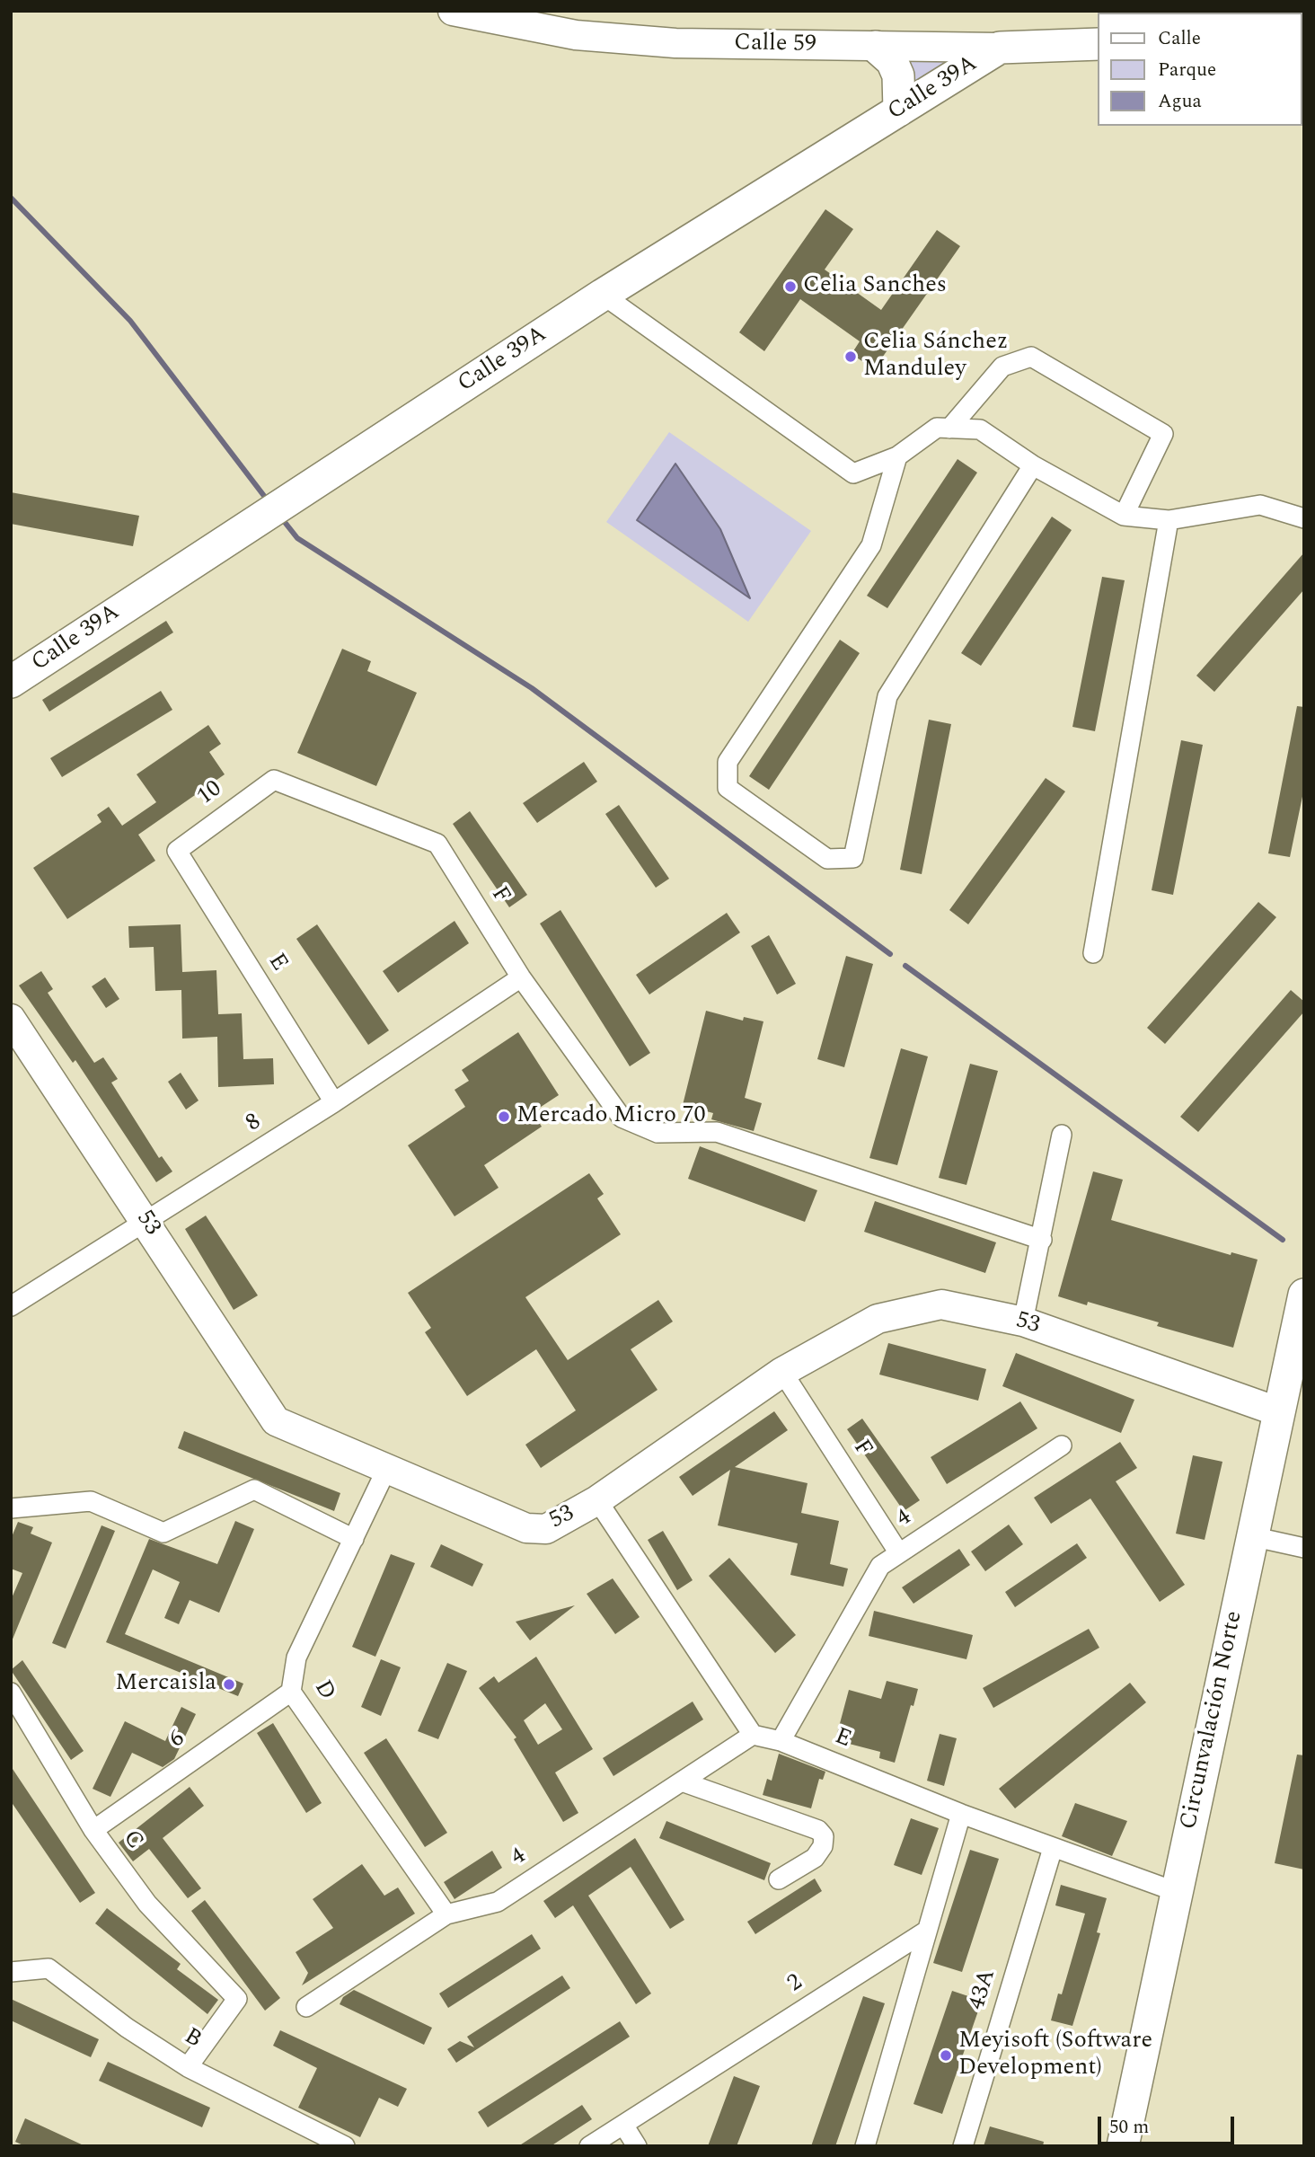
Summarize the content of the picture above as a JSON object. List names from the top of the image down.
{
  "streets": {
    "main road": ["Calle 59", "Calle 39A", "Circunvalación Norte"],
    "street": [
      "10",
      "F",
      "E",
      "8",
      "53",
      "4",
      "D",
      "6",
      "C",
      "2",
      "43A",
      "B"
    ]
  },
  "crossings": [
    ["Calle 59", "Calle 39A"],
    ["10", "F"],
    ["10", "E"],
    ["F", "8"],
    ["F", "53"],
    ["F", "4"],
    ["E", "8"],
    ["E", "4"],
    ["E", "Circunvalación Norte"],
    ["E", "43A"],
    ["8", "53"],
    ["53", "D"],
    ["53", "Circunvalación Norte"],
    ["4", "D"],
    ["D", "6"],
    ["6", "C"],
    ["C", "B"]
  ],
  "places": [
    "Celia Sanches",
    "Celia Sánchez Manduley",
    "Mercado Micro 70",
    "Mercaisla",
    "Meyisoft (Software Development)"
  ],
  "legend": ["Calle", "Parque", "Agua"],
  "scale_bar": "50 m"
}
